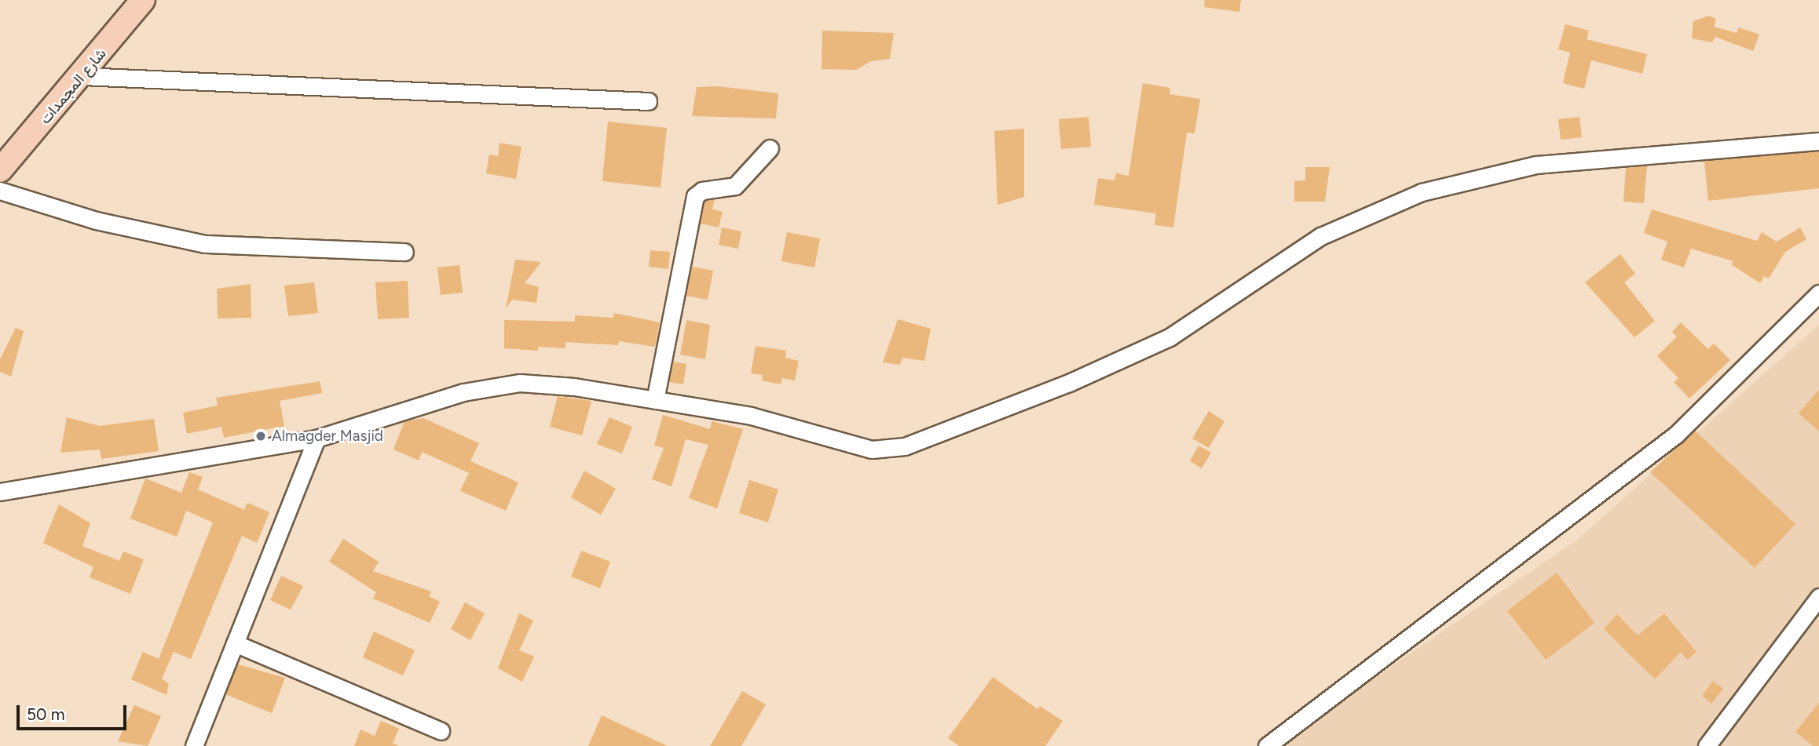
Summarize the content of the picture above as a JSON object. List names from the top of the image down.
{
  "streets": {
    "main road": ["شارع المجمدات"]
  },
  "places": ["Almagder Masjid"],
  "scale_bar": "50 m"
}
